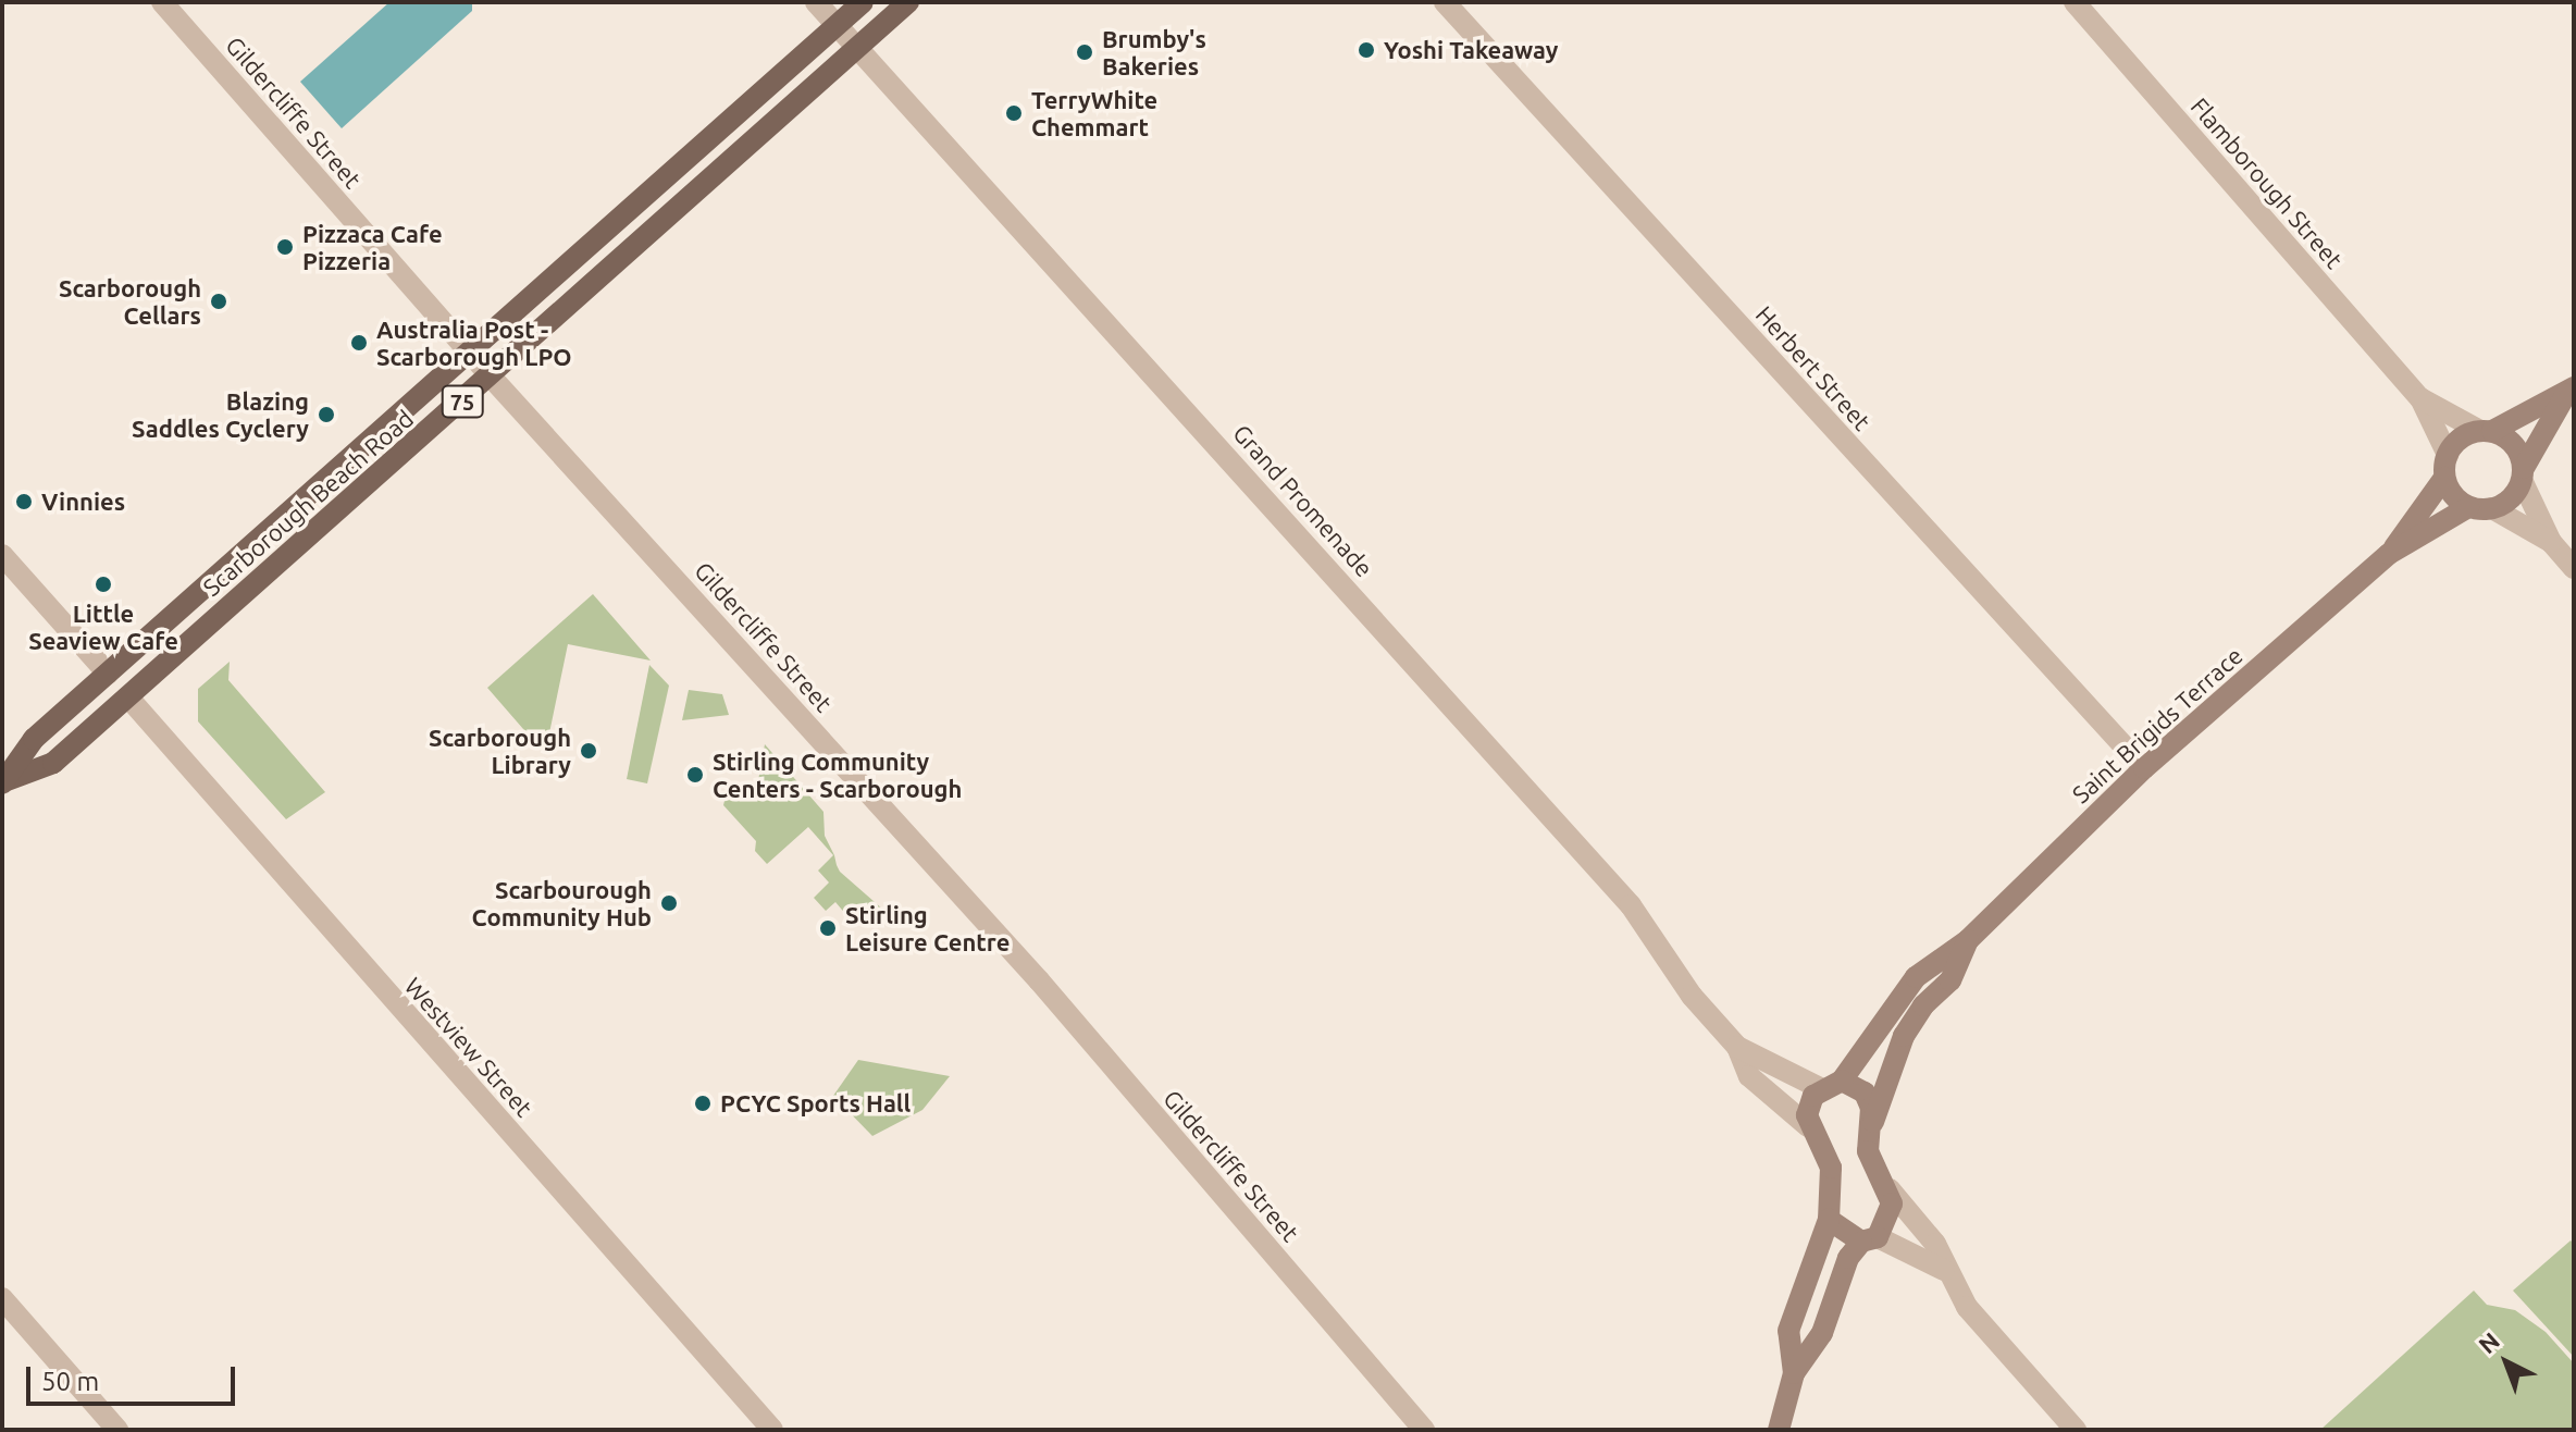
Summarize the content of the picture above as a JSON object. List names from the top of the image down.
{
  "streets": {
    "main road": ["75", "Scarborough Beach Road"],
    "street": [
      "Gildercliffe Street",
      "Flamborough Street",
      "Herbert Street",
      "Grand Promenade",
      "Saint Brigids Terrace",
      "Westview Street"
    ]
  },
  "crossings": [
    ["Gildercliffe Street", "Scarborough Beach Road"],
    ["Flamborough Street", "Saint Brigids Terrace"],
    ["Herbert Street", "Saint Brigids Terrace"],
    ["Grand Promenade", "Scarborough Beach Road"],
    ["Scarborough Beach Road", "Westview Street"]
  ],
  "places": [
    "Yoshi Takeaway",
    "Brumby's Bakeries",
    "TerryWhite Chemmart",
    "Pizzaca Cafe Pizzeria",
    "Scarborough Cellars",
    "Australia Post - Scarborough LPO",
    "Blazing Saddles Cyclery",
    "Vinnies",
    "Little Seaview Cafe",
    "Scarborough Library",
    "Stirling Community Centers - Scarborough",
    "Scarbourough Community Hub",
    "Stirling Leisure Centre",
    "PCYC Sports Hall"
  ],
  "scale_bar": "50 m",
  "north": "top left"
}
